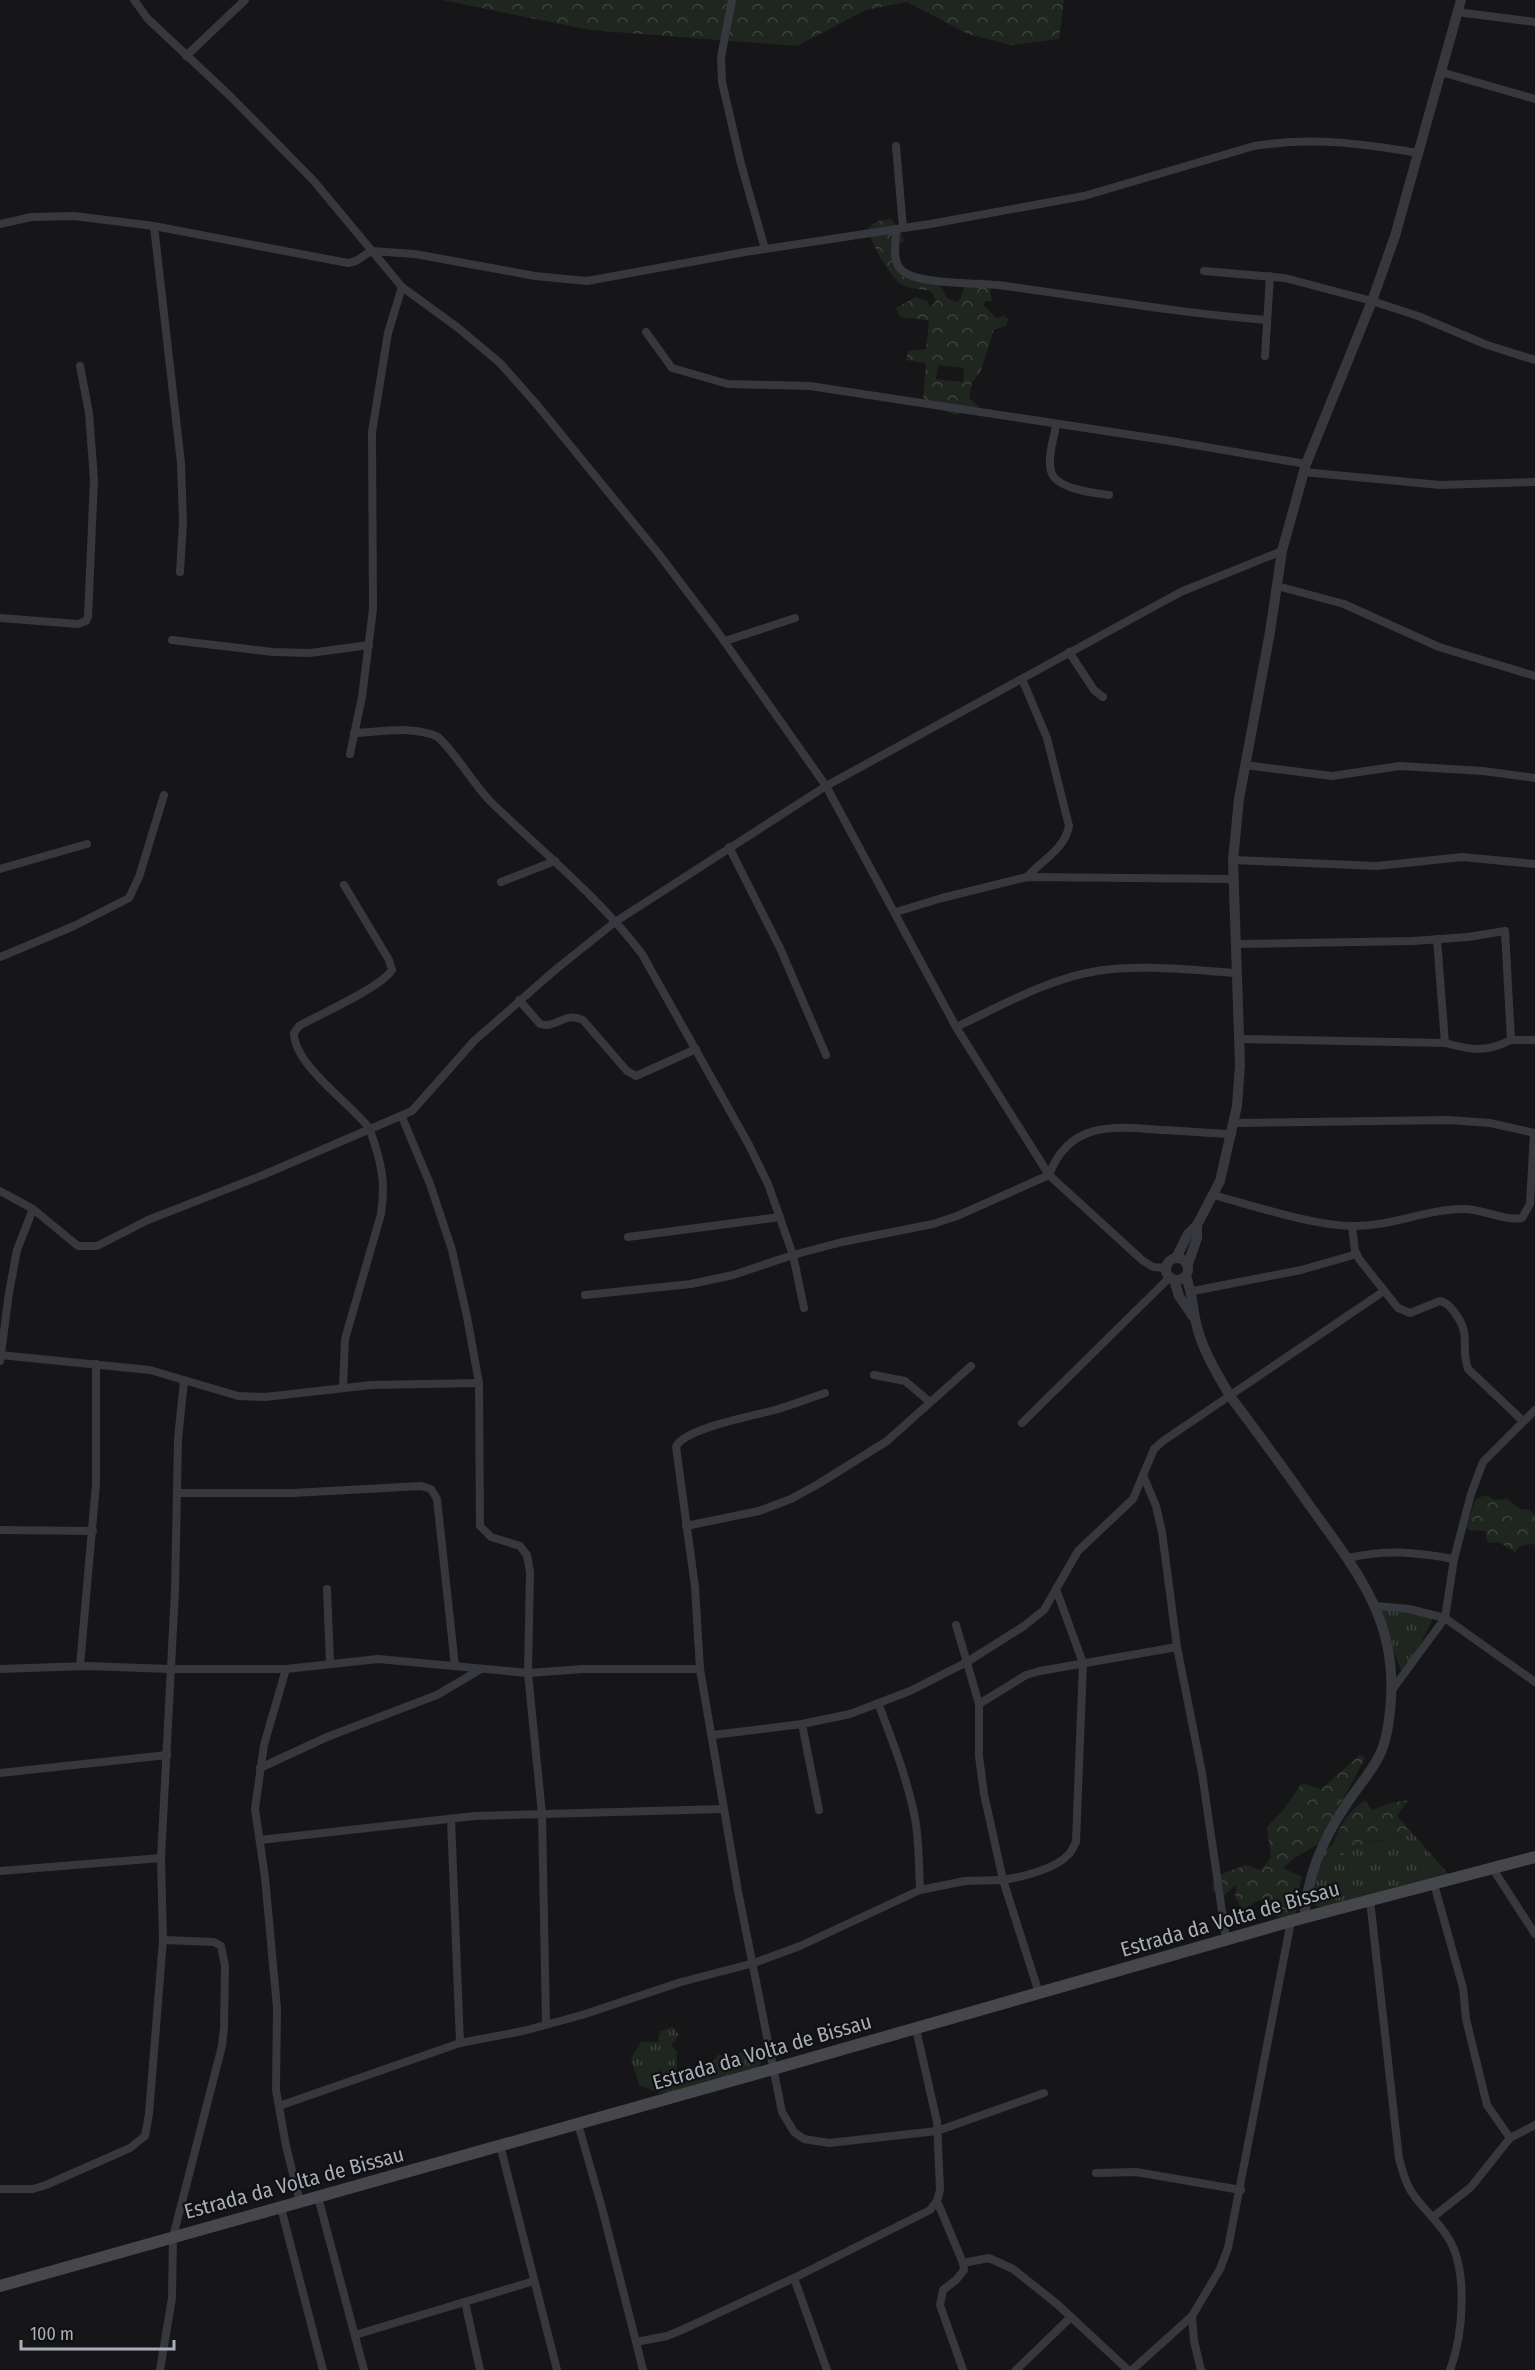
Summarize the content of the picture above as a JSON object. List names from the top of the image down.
{
  "streets": {
    "main road": ["Estrada da Volta de Bissau"]
  },
  "scale_bar": "100 m"
}
